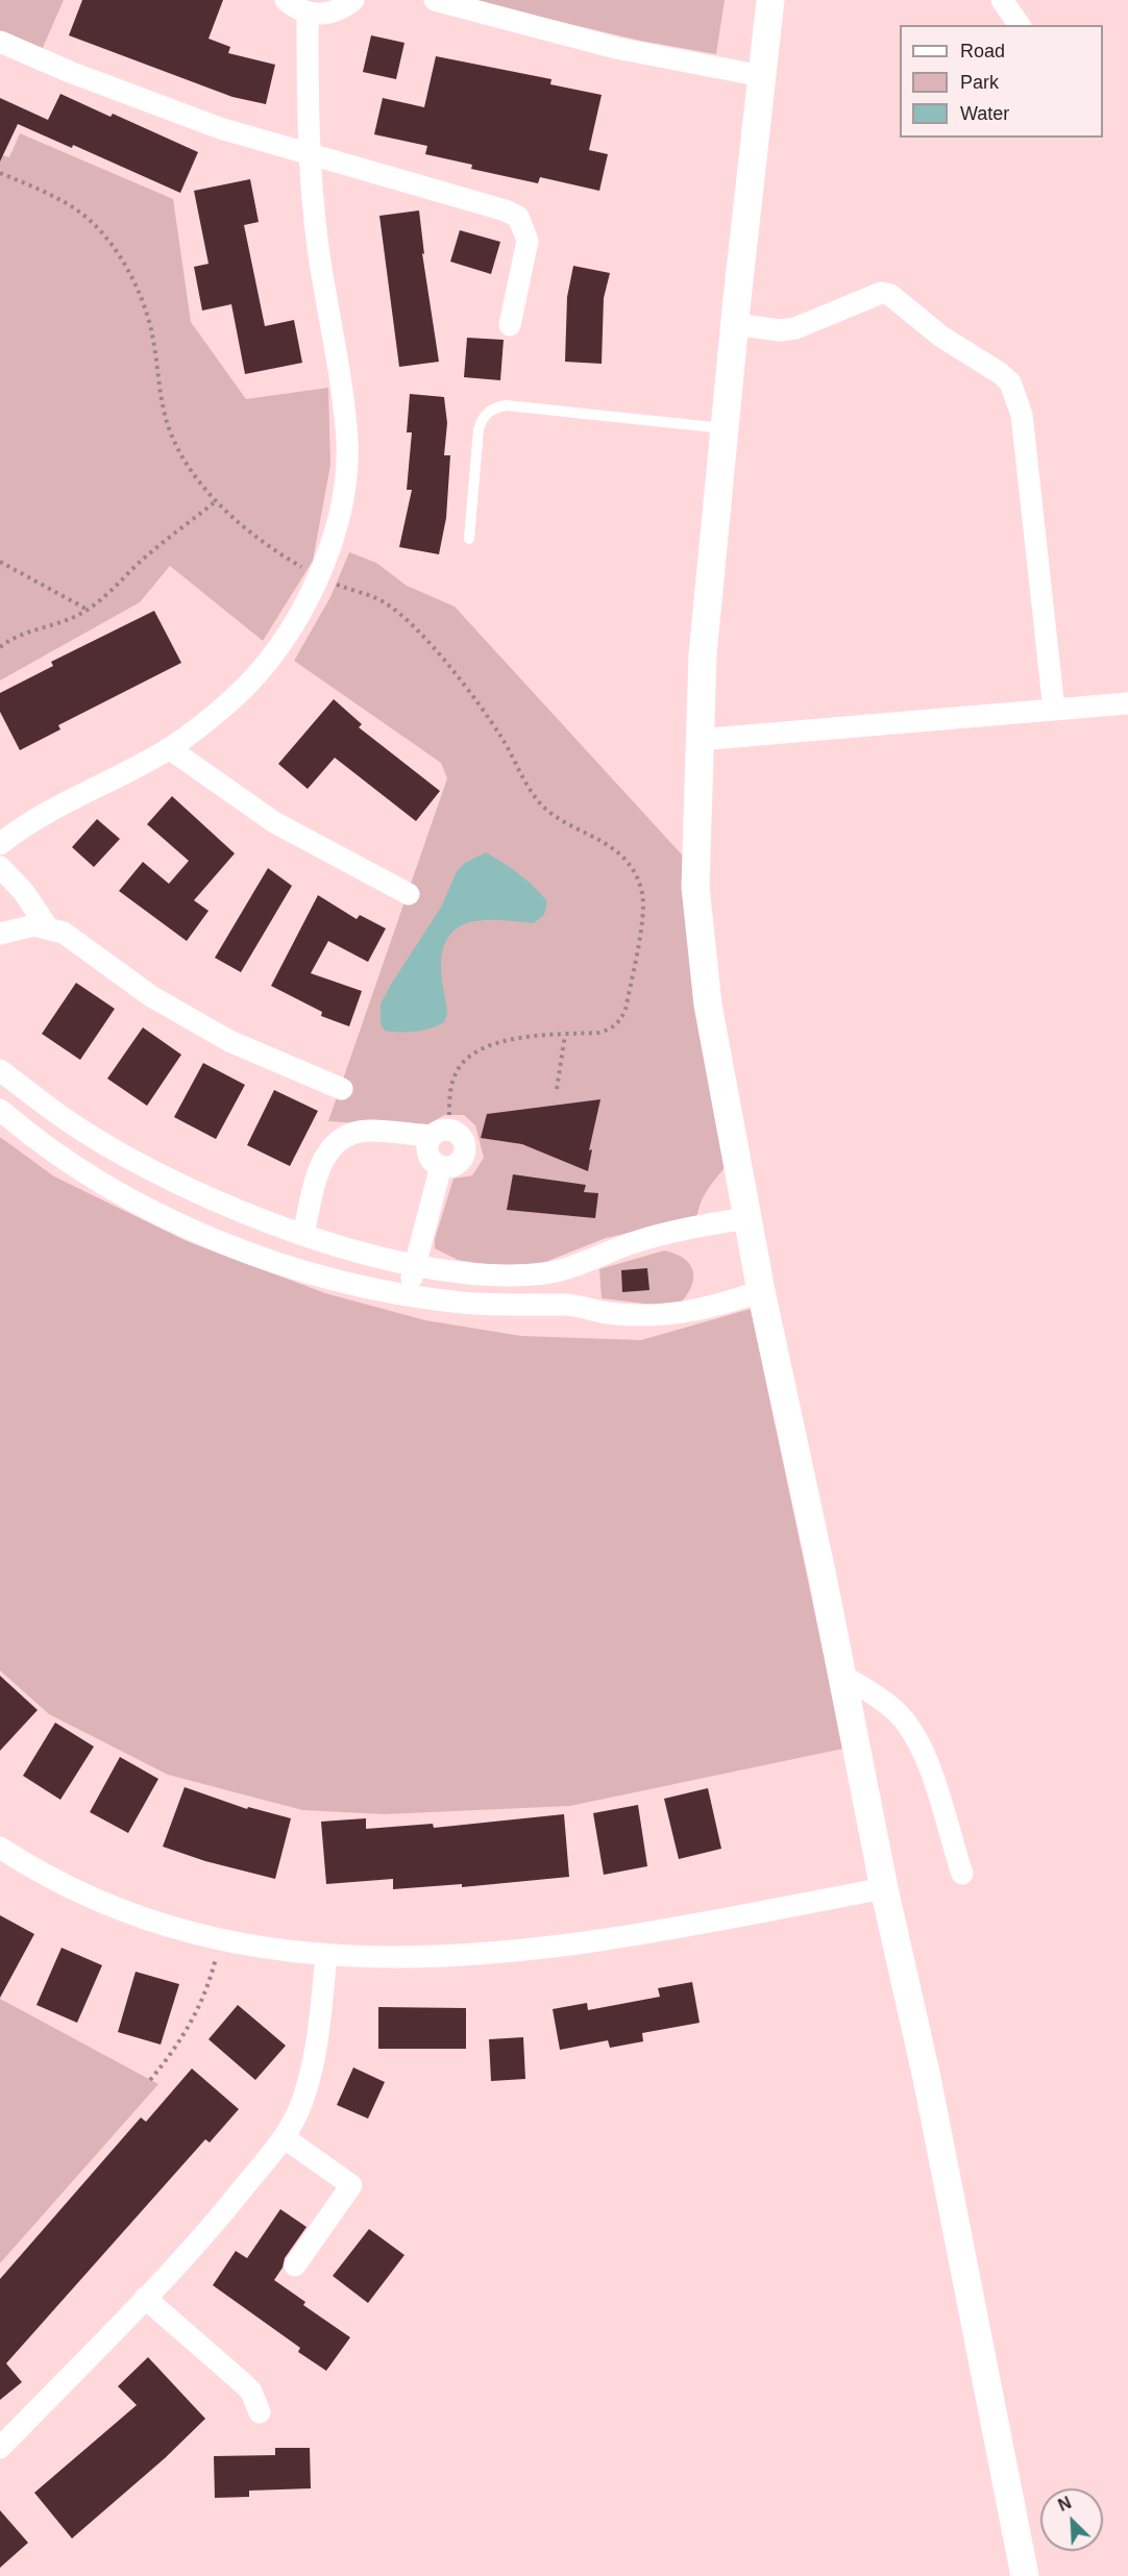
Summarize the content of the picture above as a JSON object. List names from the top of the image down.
{
  "legend": ["Road", "Park", "Water"],
  "north": "top left"
}
